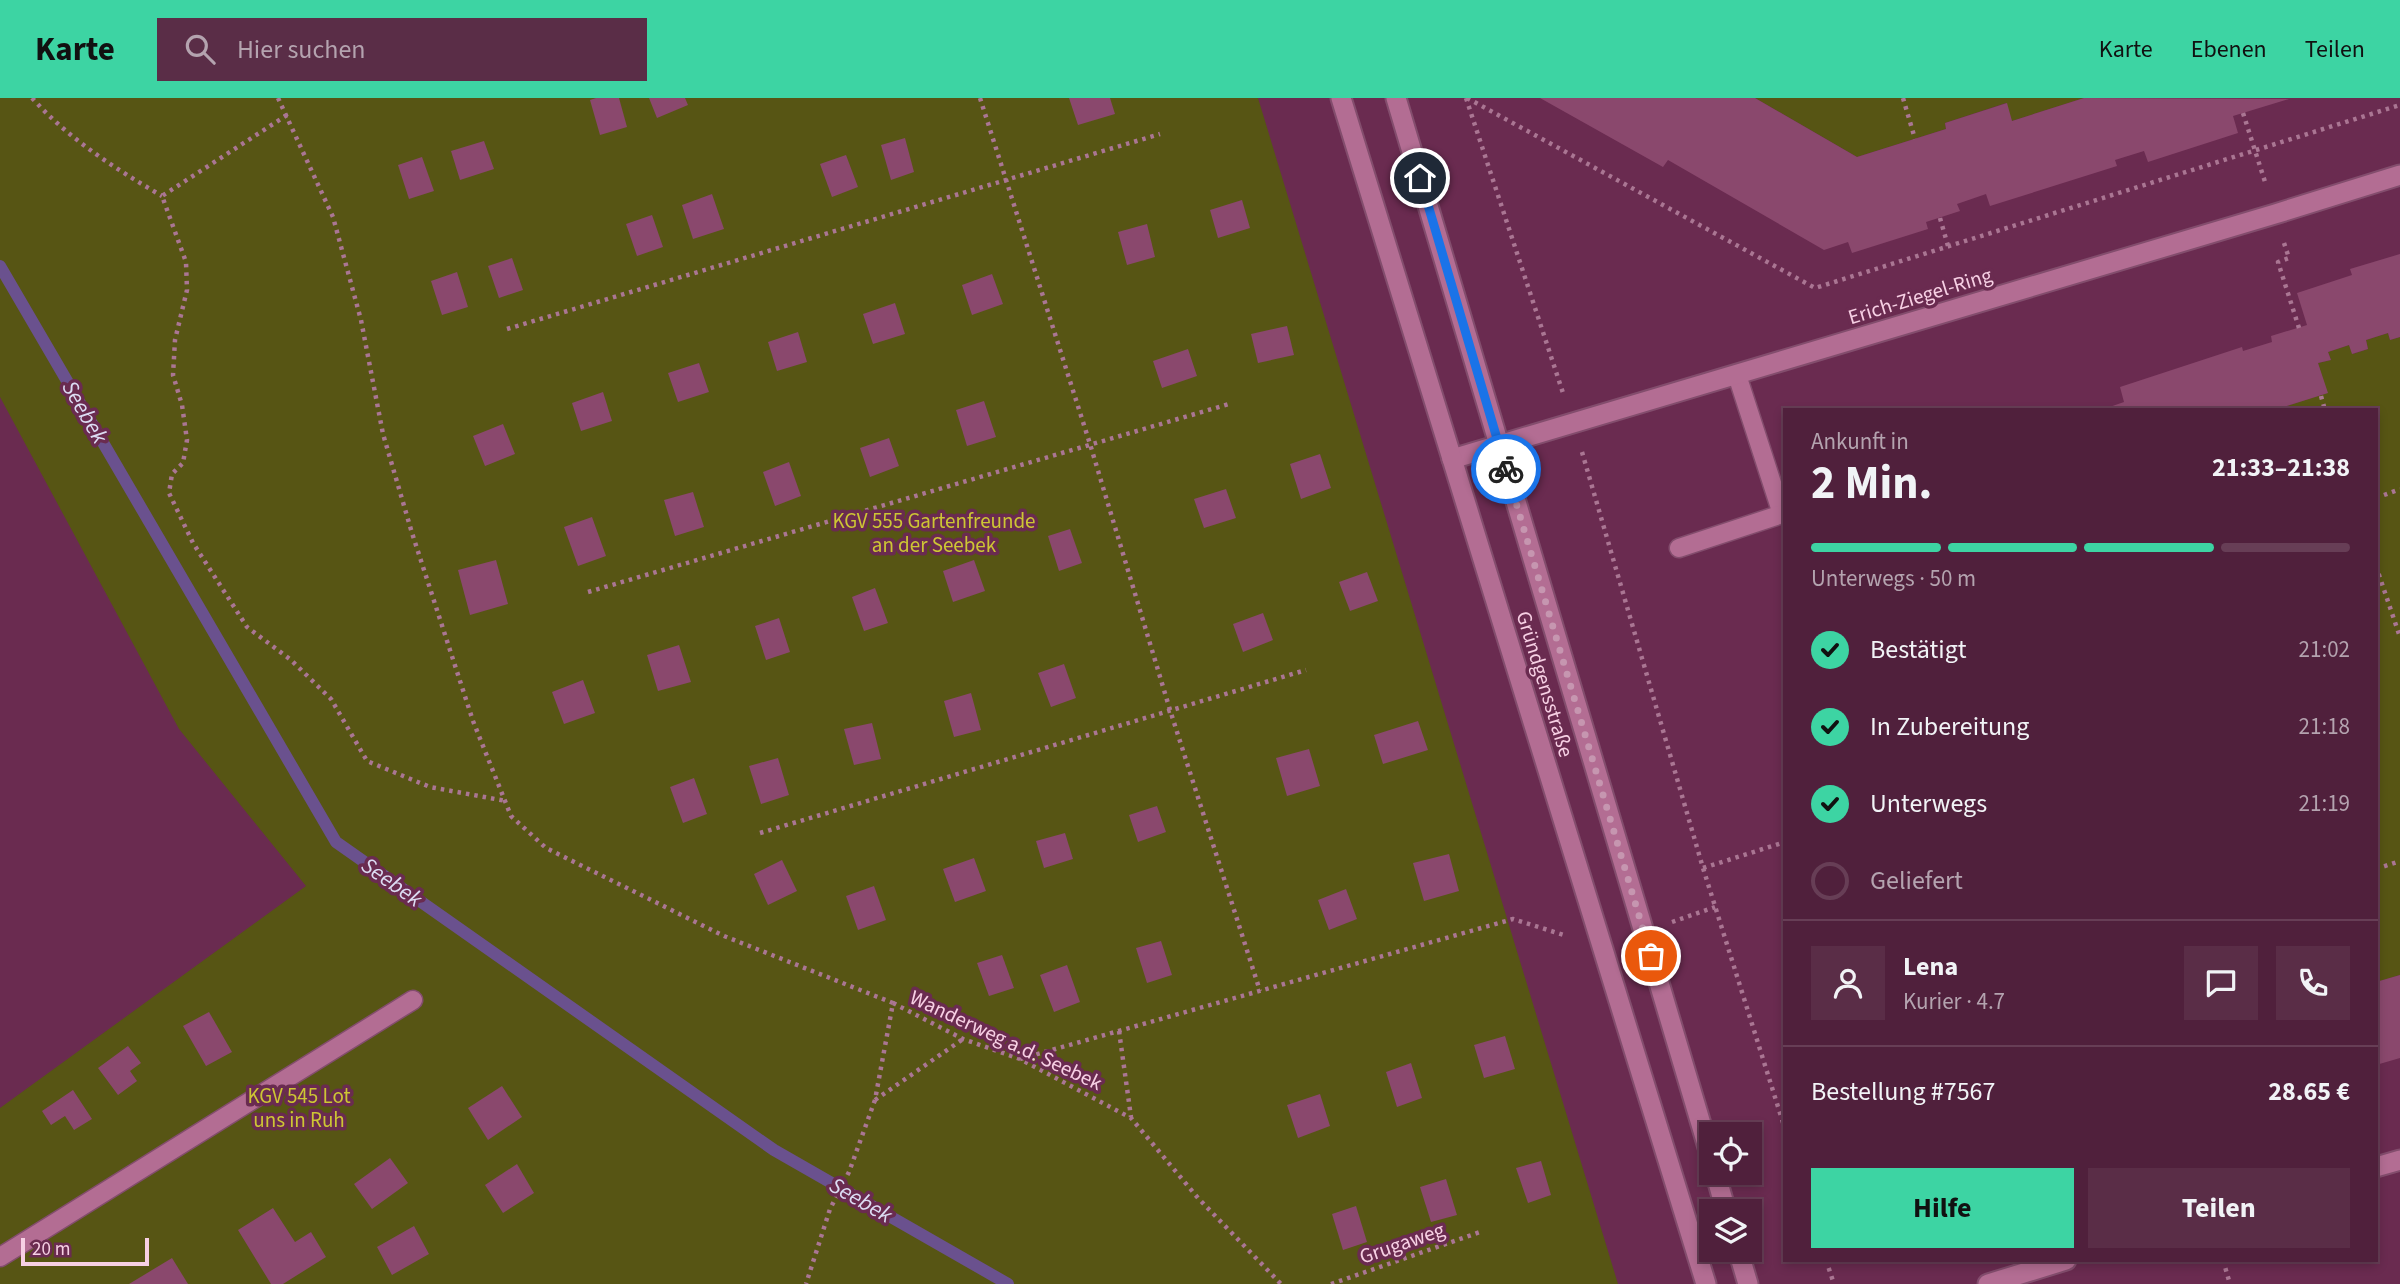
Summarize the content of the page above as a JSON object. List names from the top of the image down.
{
  "streets": {
    "street": ["Erich-Ziegel-Ring", "Gründgensstraße"],
    "path": ["Wanderweg a.d. Seebek", "Grugaweg"]
  },
  "crossings": [
    ["Erich-Ziegel-Ring", "Gründgensstraße"]
  ],
  "water": ["Seebek"],
  "parks": ["KGV 555 Gartenfreunde an der Seebek", "KGV 545 Lot uns in Ruh"],
  "scale_bar": "20 m",
  "page": {
    "header": "Karte",
    "search": "Hier suchen",
    "nav": ["Karte", "Ebenen", "Teilen"],
    "heading": ["2 Min.", "Ankunft in", "21:33–21:38"],
    "panel": [
      "Lena",
      "Kurier · 4.7",
      "Bestellung #7567",
      "28.65 €"
    ],
    "bar": "Unterwegs · 50 m",
    "list": [
      ["Bestätigt", "21:02"],
      ["In Zubereitung", "21:18"],
      ["Unterwegs", "21:19"],
      "Geliefert"
    ],
    "buttons": ["Hilfe", "Teilen"],
    "scale": "20 m"
  }
}
